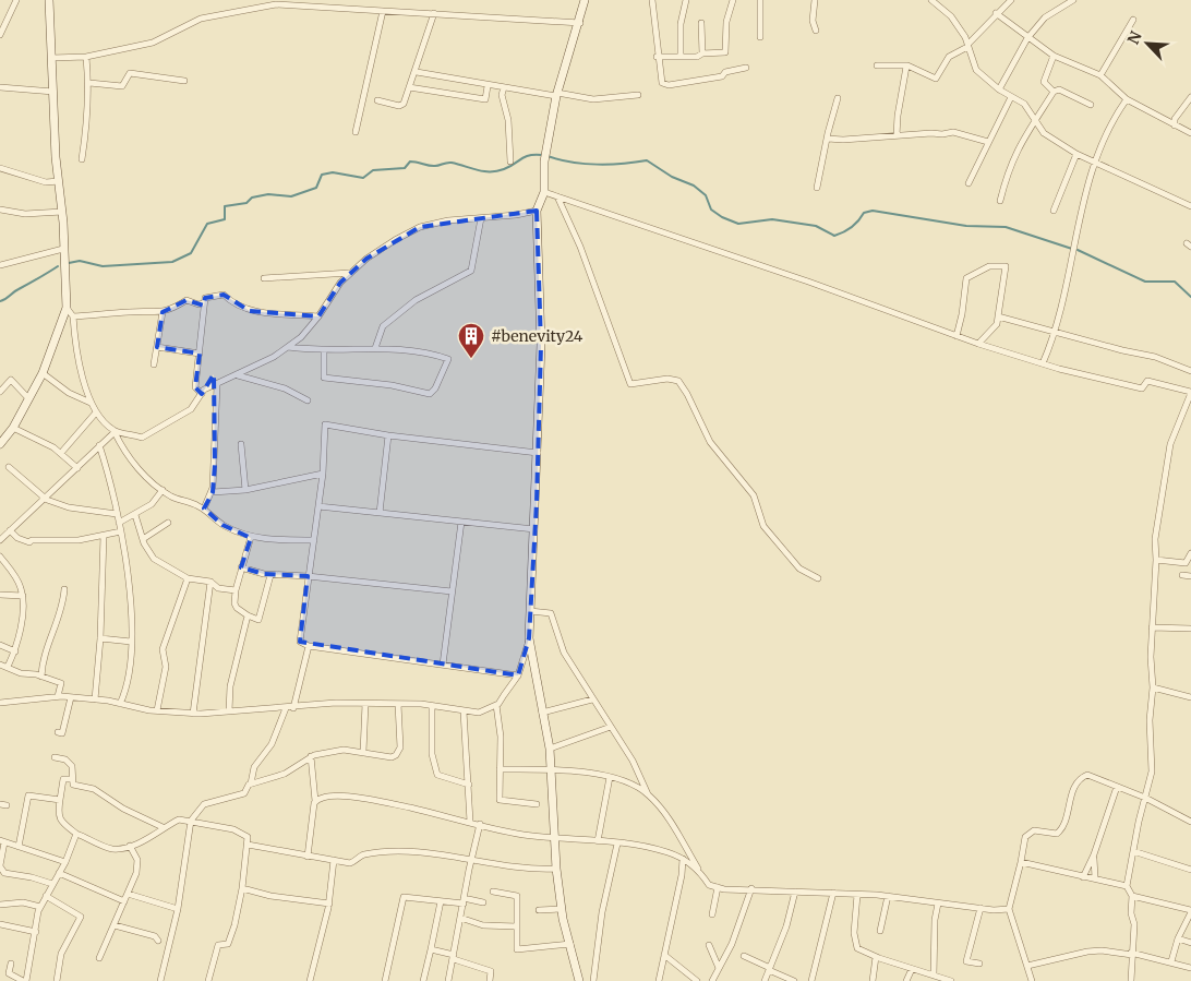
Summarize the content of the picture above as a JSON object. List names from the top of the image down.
{
  "places": {
    "building": ["#benevity24"]
  },
  "north": "top left"
}
